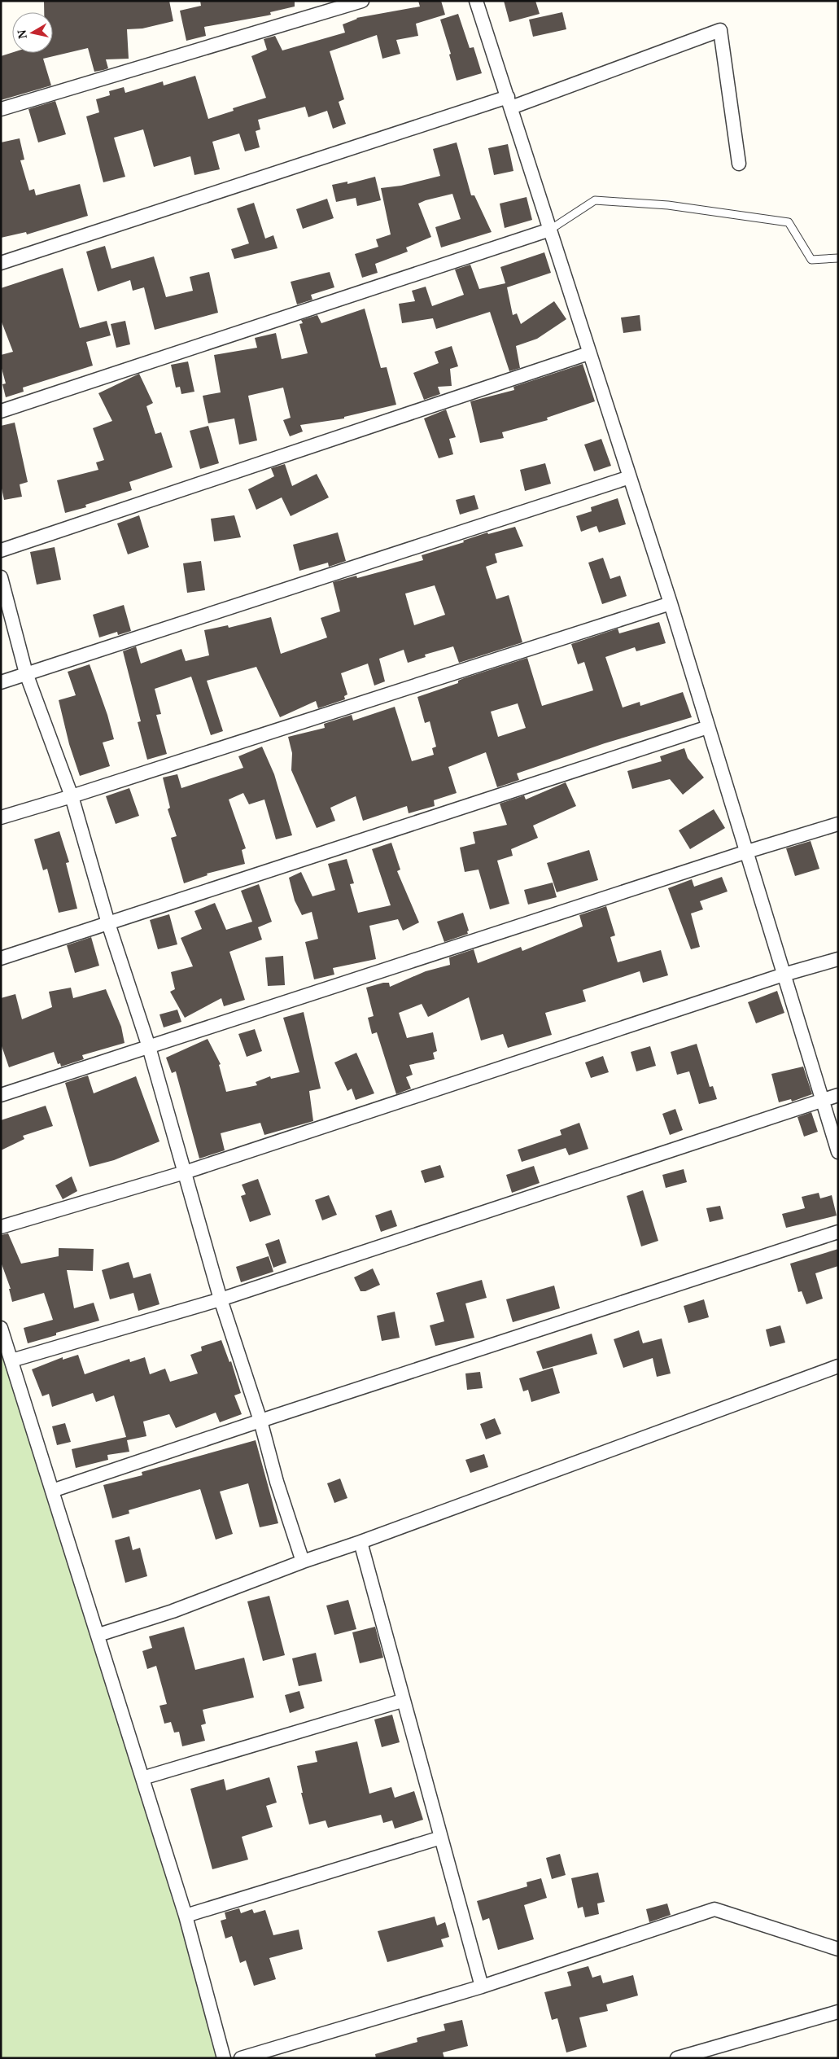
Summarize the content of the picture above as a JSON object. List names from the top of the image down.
{
  "north": "left"
}
